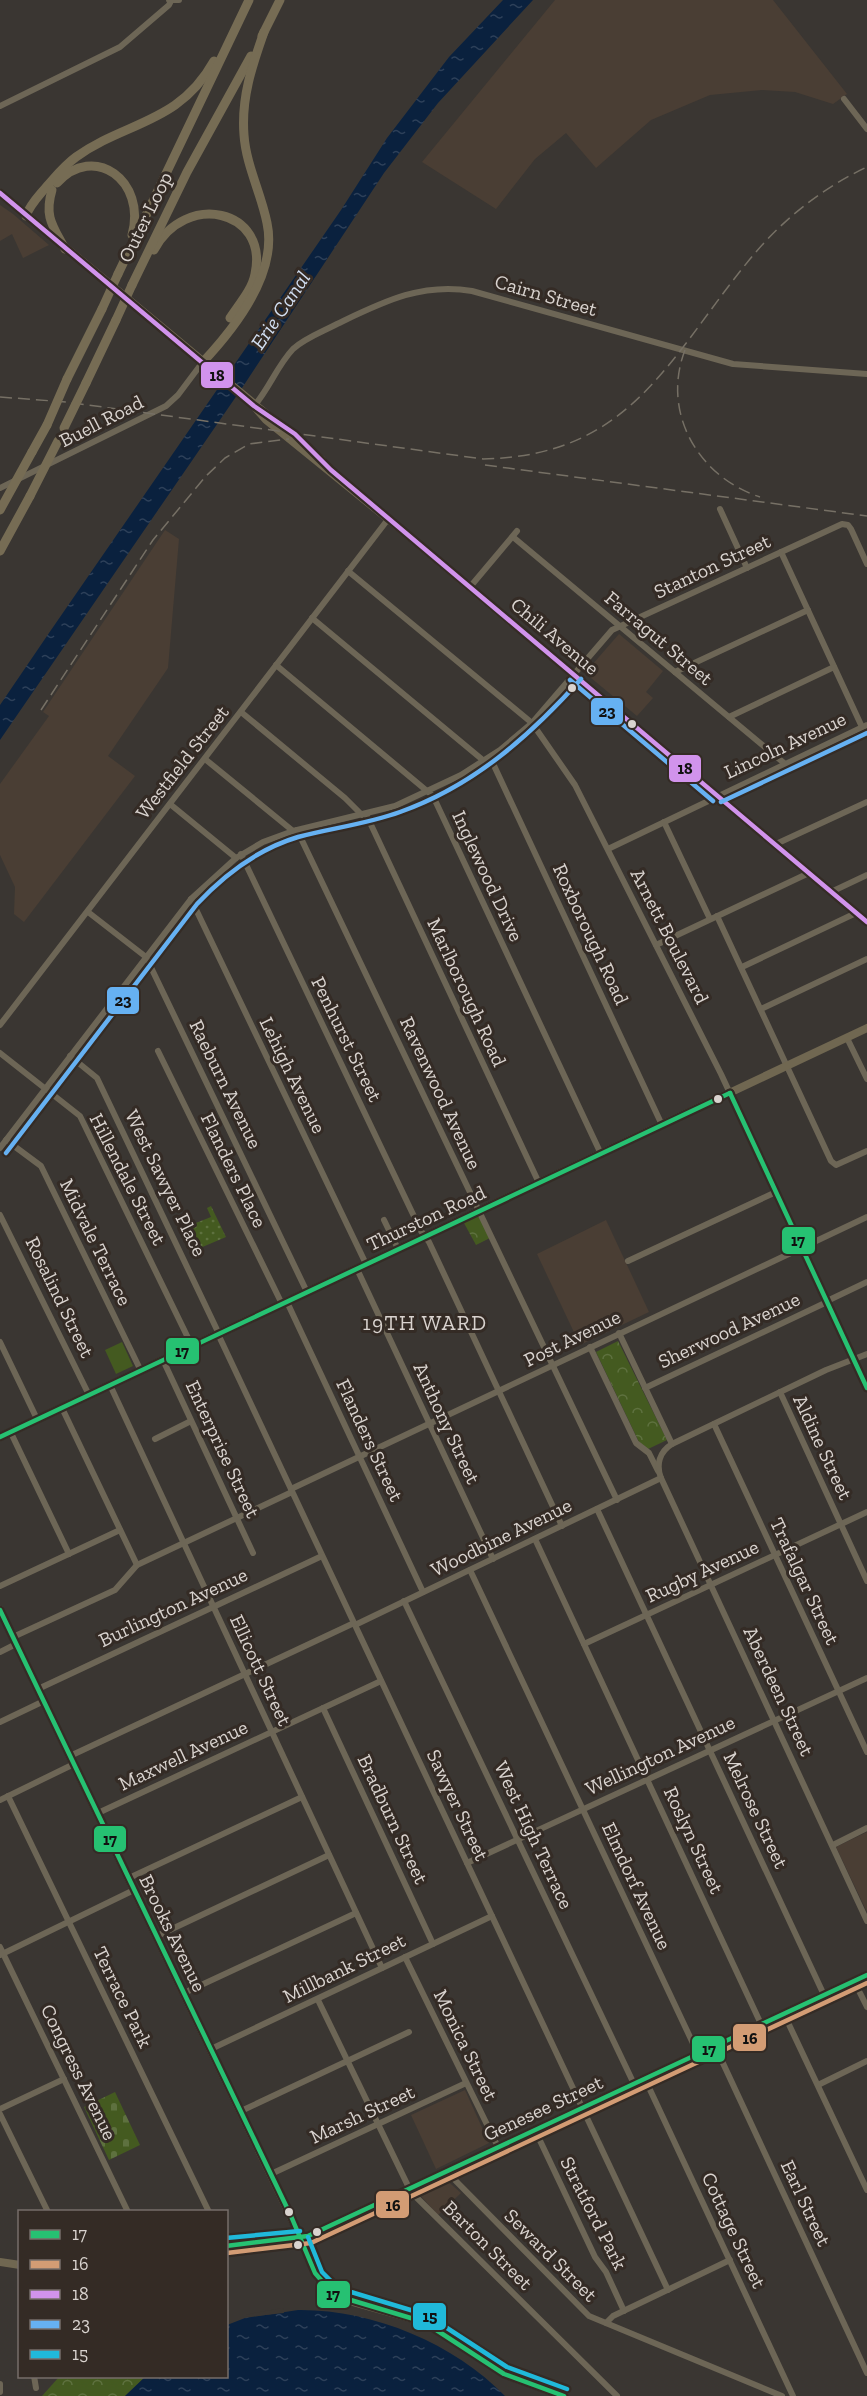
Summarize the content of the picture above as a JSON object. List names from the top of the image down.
{
  "streets": {
    "highway": ["Outer Loop"],
    "main road": [
      "Chili Avenue",
      "Thurston Road",
      "Brooks Avenue",
      "Genesee Street"
    ],
    "street": [
      "Cairn Street",
      "Buell Road",
      "Stanton Street",
      "Farragut Street",
      "Lincoln Avenue",
      "Westfield Street",
      "Inglewood Drive",
      "Roxborough Road",
      "Arnett Boulevard",
      "Marlborough Road",
      "Penhurst Street",
      "Lehigh Avenue",
      "Raeburn Avenue",
      "Ravenwood Avenue",
      "Flanders Place",
      "Hillendale Street",
      "West Sawyer Place",
      "Midvale Terrace",
      "Rosalind Street",
      "Sherwood Avenue",
      "Post Avenue",
      "Anthony Street",
      "Flanders Street",
      "Aldine Street",
      "Enterprise Street",
      "Woodbine Avenue",
      "Rugby Avenue",
      "Trafalgar Street",
      "Burlington Avenue",
      "Ellicott Street",
      "Aberdeen Street",
      "Maxwell Avenue",
      "Wellington Avenue",
      "Sawyer Street",
      "Melrose Street",
      "Bradburn Street",
      "West High Terrace",
      "Roslyn Street",
      "Elmdorf Avenue",
      "Millbank Street",
      "Terrace Park",
      "Monica Street",
      "Congress Avenue",
      "Marsh Street",
      "Earl Street",
      "Stratford Park",
      "Cottage Street",
      "Barton Street",
      "Seward Street"
    ]
  },
  "crossings": [
    ["Cairn Street", "Chili Avenue"],
    ["Buell Road", "Chili Avenue"],
    ["Stanton Street", "Chili Avenue"],
    ["Stanton Street", "Farragut Street"],
    ["Stanton Street", "Inglewood Drive"],
    ["Stanton Street", "Roxborough Road"],
    ["Stanton Street", "Arnett Boulevard"],
    ["Stanton Street", "Marlborough Road"],
    ["Stanton Street", "Penhurst Street"],
    ["Stanton Street", "Lehigh Avenue"],
    ["Stanton Street", "Raeburn Avenue"],
    ["Stanton Street", "Ravenwood Avenue"],
    ["Stanton Street", "Hillendale Street"],
    ["Stanton Street", "West Sawyer Place"],
    ["Stanton Street", "Midvale Terrace"],
    ["Chili Avenue", "Farragut Street"],
    ["Chili Avenue", "Lincoln Avenue"],
    ["Chili Avenue", "Westfield Street"],
    ["Farragut Street", "Lincoln Avenue"],
    ["Lincoln Avenue", "Arnett Boulevard"],
    ["Westfield Street", "Inglewood Drive"],
    ["Westfield Street", "Roxborough Road"],
    ["Westfield Street", "Arnett Boulevard"],
    ["Westfield Street", "Marlborough Road"],
    ["Westfield Street", "Penhurst Street"],
    ["Westfield Street", "Raeburn Avenue"],
    ["Westfield Street", "Ravenwood Avenue"],
    ["Inglewood Drive", "Thurston Road"],
    ["Roxborough Road", "Thurston Road"],
    ["Arnett Boulevard", "Thurston Road"],
    ["Arnett Boulevard", "Sherwood Avenue"],
    ["Arnett Boulevard", "Post Avenue"],
    ["Marlborough Road", "Thurston Road"],
    ["Penhurst Street", "Thurston Road"],
    ["Penhurst Street", "Post Avenue"],
    ["Penhurst Street", "Woodbine Avenue"],
    ["Lehigh Avenue", "Thurston Road"],
    ["Raeburn Avenue", "Thurston Road"],
    ["Ravenwood Avenue", "Thurston Road"],
    ["Ravenwood Avenue", "Post Avenue"],
    ["Ravenwood Avenue", "Woodbine Avenue"],
    ["Flanders Place", "Thurston Road"],
    ["Flanders Place", "Flanders Street"],
    ["Hillendale Street", "Thurston Road"],
    ["West Sawyer Place", "Thurston Road"],
    ["West Sawyer Place", "Sawyer Street"],
    ["Thurston Road", "Midvale Terrace"],
    ["Thurston Road", "Rosalind Street"],
    ["Thurston Road", "Anthony Street"],
    ["Thurston Road", "Flanders Street"],
    ["Thurston Road", "Enterprise Street"],
    ["Thurston Road", "Ellicott Street"],
    ["Thurston Road", "Sawyer Street"],
    ["Post Avenue", "Anthony Street"],
    ["Post Avenue", "Flanders Street"],
    ["Post Avenue", "Enterprise Street"],
    ["Post Avenue", "Ellicott Street"],
    ["Post Avenue", "Aberdeen Street"],
    ["Post Avenue", "Sawyer Street"],
    ["Post Avenue", "Brooks Avenue"],
    ["Anthony Street", "Woodbine Avenue"],
    ["Flanders Street", "Woodbine Avenue"],
    ["Aldine Street", "Rugby Avenue"],
    ["Woodbine Avenue", "Ellicott Street"],
    ["Woodbine Avenue", "Aberdeen Street"],
    ["Woodbine Avenue", "Sawyer Street"],
    ["Woodbine Avenue", "Melrose Street"],
    ["Woodbine Avenue", "West High Terrace"],
    ["Woodbine Avenue", "Roslyn Street"],
    ["Woodbine Avenue", "Elmdorf Avenue"],
    ["Woodbine Avenue", "Brooks Avenue"],
    ["Rugby Avenue", "Trafalgar Street"],
    ["Rugby Avenue", "Aberdeen Street"],
    ["Rugby Avenue", "Melrose Street"],
    ["Rugby Avenue", "Roslyn Street"],
    ["Trafalgar Street", "Wellington Avenue"],
    ["Burlington Avenue", "Ellicott Street"],
    ["Burlington Avenue", "Sawyer Street"],
    ["Burlington Avenue", "Brooks Avenue"],
    ["Ellicott Street", "Maxwell Avenue"],
    ["Ellicott Street", "Millbank Street"],
    ["Aberdeen Street", "Wellington Avenue"],
    ["Maxwell Avenue", "Sawyer Street"],
    ["Maxwell Avenue", "Bradburn Street"],
    ["Maxwell Avenue", "Brooks Avenue"],
    ["Wellington Avenue", "Sawyer Street"],
    ["Wellington Avenue", "Melrose Street"],
    ["Wellington Avenue", "West High Terrace"],
    ["Wellington Avenue", "Roslyn Street"],
    ["Wellington Avenue", "Elmdorf Avenue"],
    ["Sawyer Street", "Millbank Street"],
    ["Sawyer Street", "Genesee Street"],
    ["Melrose Street", "Genesee Street"],
    ["Bradburn Street", "Millbank Street"],
    ["West High Terrace", "Genesee Street"],
    ["Roslyn Street", "Genesee Street"],
    ["Elmdorf Avenue", "Genesee Street"],
    ["Brooks Avenue", "Millbank Street"],
    ["Brooks Avenue", "Genesee Street"],
    ["Brooks Avenue", "Marsh Street"],
    ["Millbank Street", "Monica Street"],
    ["Millbank Street", "Barton Street"],
    ["Monica Street", "Genesee Street"],
    ["Monica Street", "Marsh Street"],
    ["Genesee Street", "Earl Street"],
    ["Genesee Street", "Stratford Park"],
    ["Genesee Street", "Cottage Street"],
    ["Genesee Street", "Barton Street"],
    ["Genesee Street", "Seward Street"],
    ["Marsh Street", "Barton Street"]
  ],
  "districts": ["19TH WARD"],
  "water": ["Erie Canal"],
  "lines": [
    "transit line 18",
    "transit line 23",
    "transit line 17",
    "transit line 16",
    "transit line 15"
  ],
  "legend": [
    "17",
    "16",
    "18",
    "23",
    "15"
  ]
}
